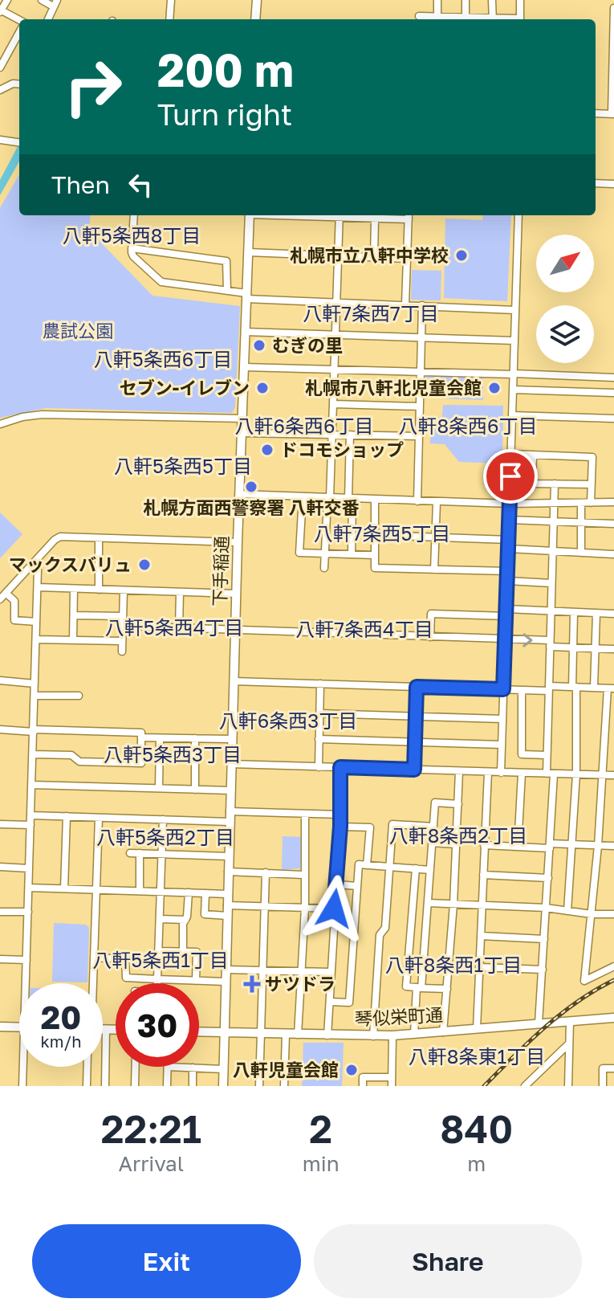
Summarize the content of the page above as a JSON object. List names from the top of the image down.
{
  "streets": {
    "main road": ["下手稲通", "琴似栄町通"]
  },
  "crossings": [
    ["下手稲通", "琴似栄町通"]
  ],
  "districts": [
    "八軒5条西8丁目",
    "八軒7条西7丁目",
    "八軒5条西6丁目",
    "八軒6条西6丁目",
    "八軒8条西6丁目",
    "八軒5条西5丁目",
    "八軒7条西5丁目",
    "八軒5条西4丁目",
    "八軒7条西4丁目",
    "八軒6条西3丁目",
    "八軒5条西3丁目",
    "八軒8条西2丁目",
    "八軒5条西2丁目",
    "八軒5条西1丁目",
    "八軒8条西1丁目",
    "八軒8条東1丁目"
  ],
  "parks": ["農試公園"],
  "places": {
    "other": [
      "札幌市立八軒中学校",
      "むぎの里",
      "セブン-イレブン",
      "札幌市八軒北児童会館",
      "ドコモショップ",
      "札幌方面西警察署 八軒交番",
      "マックスバリュ",
      "八軒児童会館"
    ],
    "health": ["サツドラ"]
  },
  "north": "top right",
  "page": {
    "turn": ["200 m", "Turn right"],
    "then": "Then",
    "speed": "20 km/h",
    "limit": "30",
    "eta": [
      "22:21",
      "Arrival",
      "2",
      "min",
      "840",
      "m"
    ],
    "buttons": ["Exit", "Share"]
  }
}
